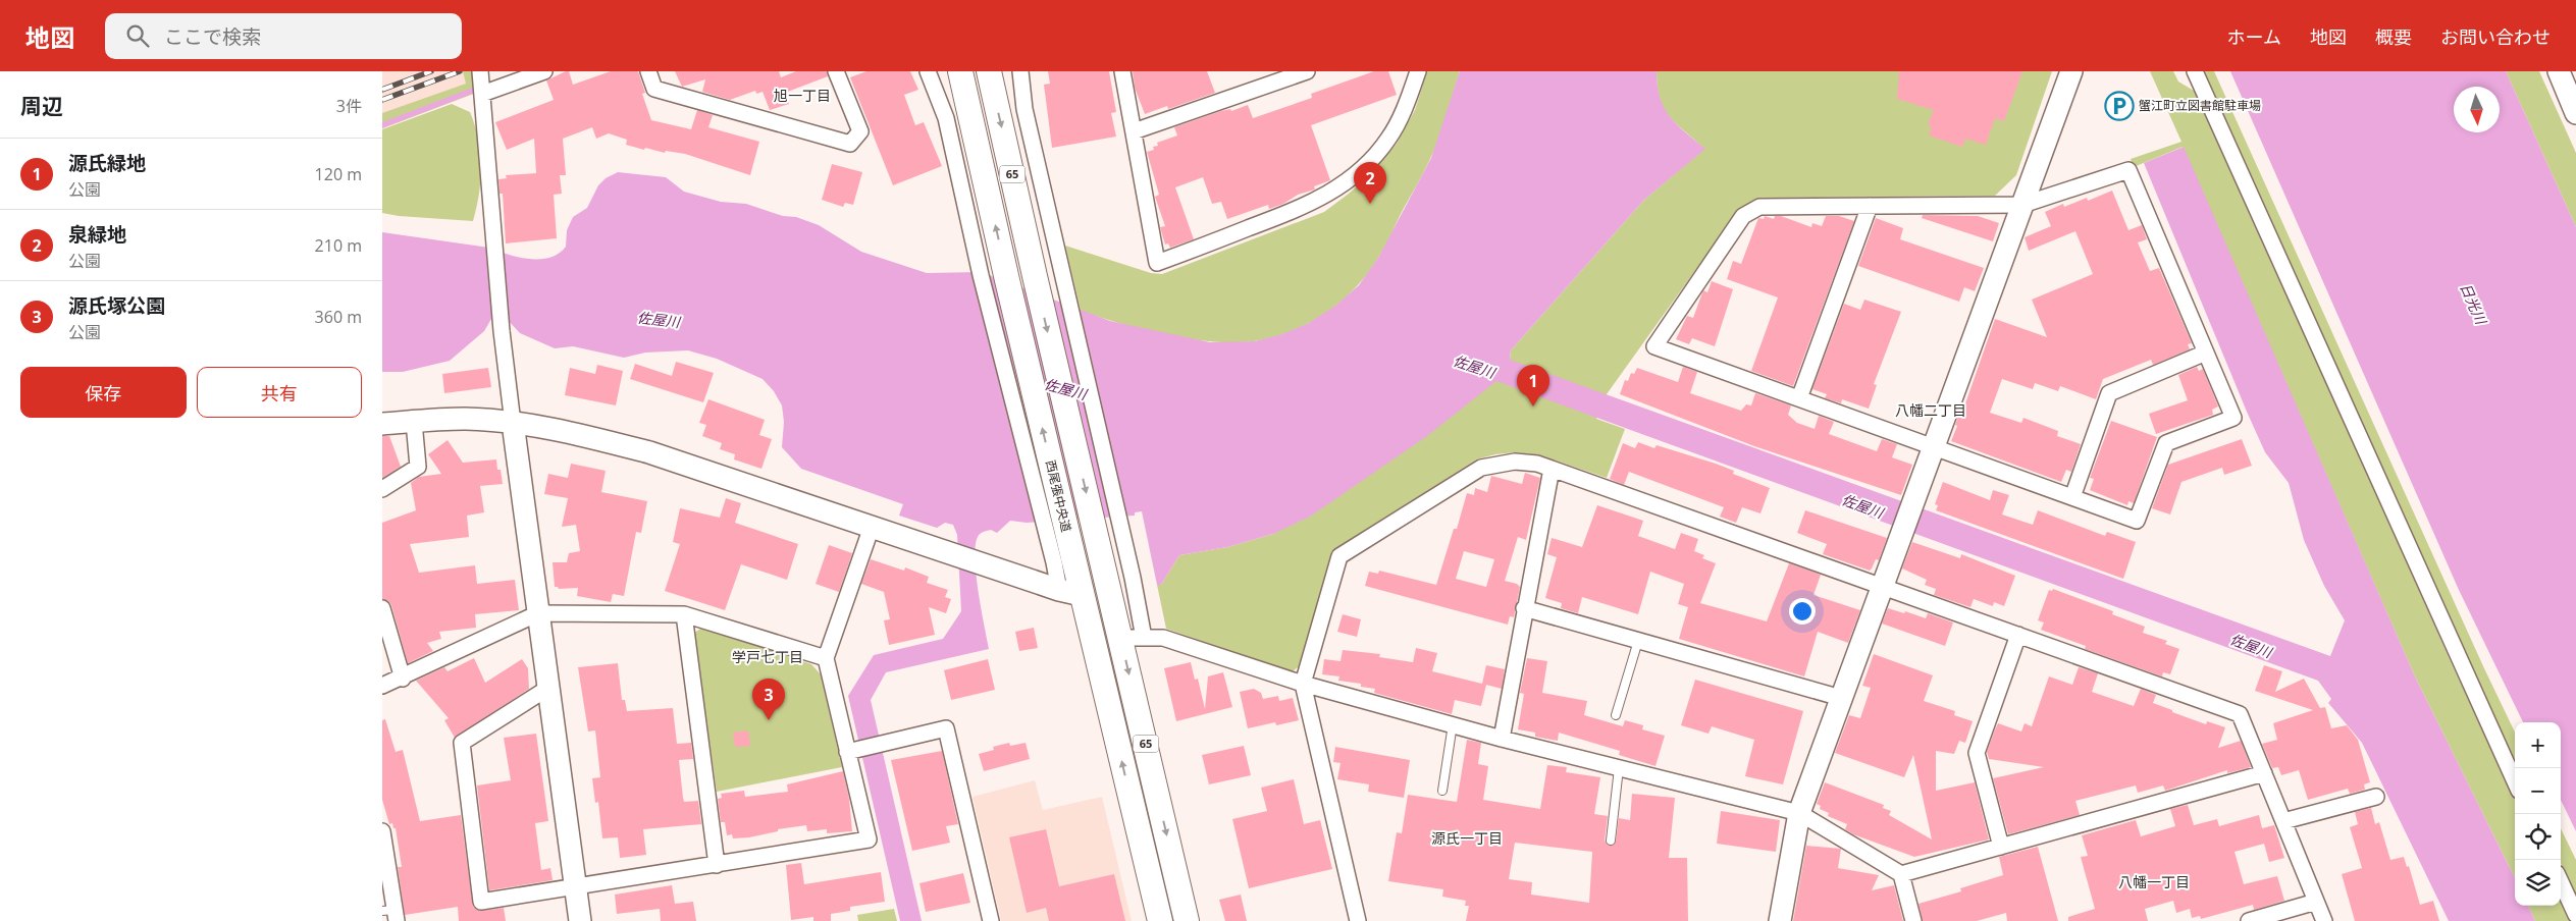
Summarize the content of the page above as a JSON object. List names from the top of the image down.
{
  "streets": {
    "main road": ["65", "西尾張中央道"]
  },
  "districts": [
    "旭一丁目",
    "八幡二丁目",
    "学戸七丁目",
    "源氏一丁目",
    "八幡一丁目"
  ],
  "water": ["日光川", "佐屋川"],
  "places": {
    "parking": ["蟹江町立図書館駐車場"]
  },
  "north": "bottom",
  "page": {
    "header": "地図",
    "search": "ここで検索",
    "nav": [
      "ホーム",
      "地図",
      "概要",
      "お問い合わせ"
    ],
    "heading": ["周辺", "3件"],
    "list": [
      {
        "mark": "1",
        "name": "源氏緑地",
        "note": "公園",
        "value": "120 m"
      },
      {
        "mark": "2",
        "name": "泉緑地",
        "note": "公園",
        "value": "210 m"
      },
      {
        "mark": "3",
        "name": "源氏塚公園",
        "note": "公園",
        "value": "360 m"
      }
    ],
    "pins": ["2", "1", "3"],
    "buttons": ["保存", "共有"],
    "map_buttons": ["+", "−"]
  }
}
